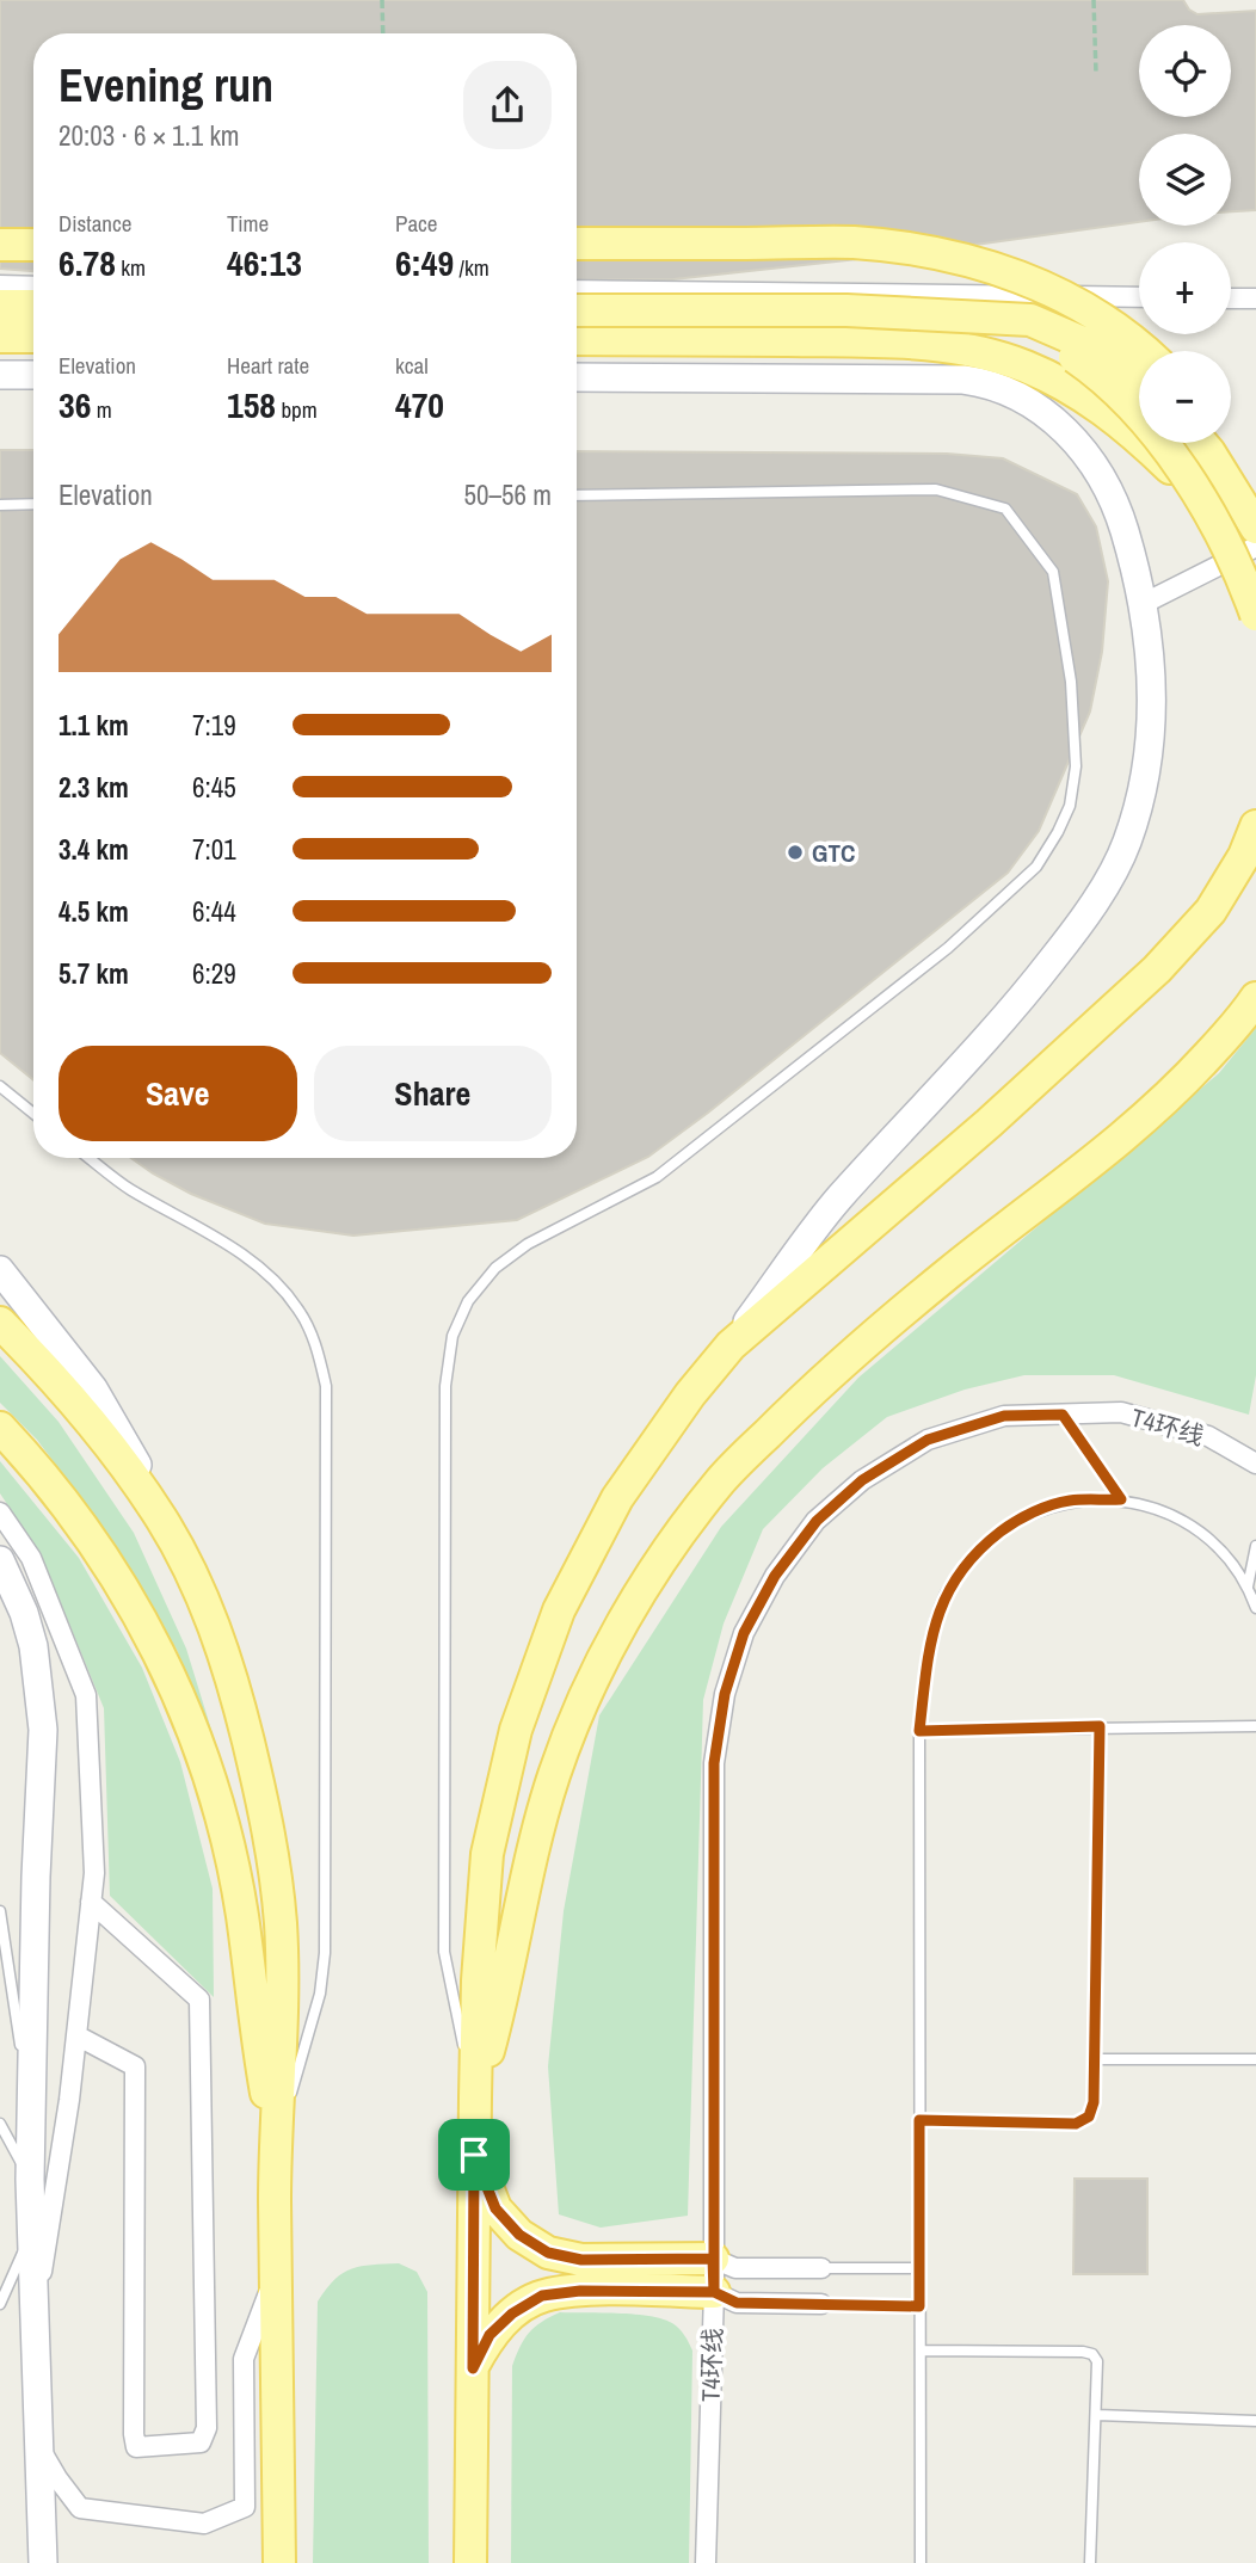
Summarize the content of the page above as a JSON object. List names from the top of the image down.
{
  "streets": {
    "street": ["T4环线"]
  },
  "places": ["GTC"],
  "page": {
    "map_buttons": ["+", "−"],
    "heading": ["Evening run", "20:03 · 6 × 1.1 km"],
    "stats": [
      ["Distance", "6.78 km"],
      ["Time", "46:13"],
      ["Pace", "6:49 /km"],
      ["Elevation", "36 m"],
      ["Heart rate", "158 bpm"],
      ["kcal", "470"]
    ],
    "chart": ["Elevation", "50–56 m"],
    "list": [
      {
        "name": "1.1 km",
        "note": "7:19"
      },
      {
        "name": "2.3 km",
        "note": "6:45"
      },
      {
        "name": "3.4 km",
        "note": "7:01"
      },
      {
        "name": "4.5 km",
        "note": "6:44"
      },
      {
        "name": "5.7 km",
        "note": "6:29"
      }
    ],
    "buttons": ["Save", "Share"]
  }
}
